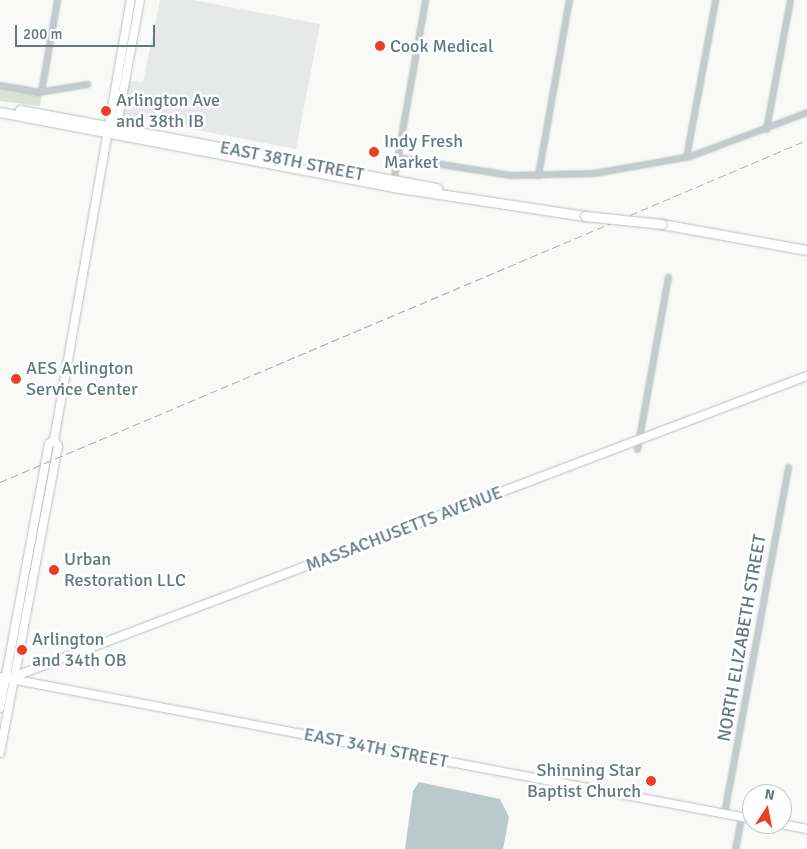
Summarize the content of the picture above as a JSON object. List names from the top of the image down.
{
  "streets": {
    "main road": ["EAST 38TH STREET", "MASSACHUSETTS AVENUE", "EAST 34TH STREET"],
    "street": ["NORTH ELIZABETH STREET"]
  },
  "crossings": [
    ["MASSACHUSETTS AVENUE", "EAST 34TH STREET"],
    ["NORTH ELIZABETH STREET", "EAST 34TH STREET"]
  ],
  "places": [
    "Cook Medical",
    "Arlington Ave and 38th IB",
    "Indy Fresh Market",
    "AES Arlington Service Center",
    "Urban Restoration LLC",
    "Arlington and 34th OB",
    "Shinning Star Baptist Church"
  ],
  "scale_bar": "200 m",
  "north": "top"
}
